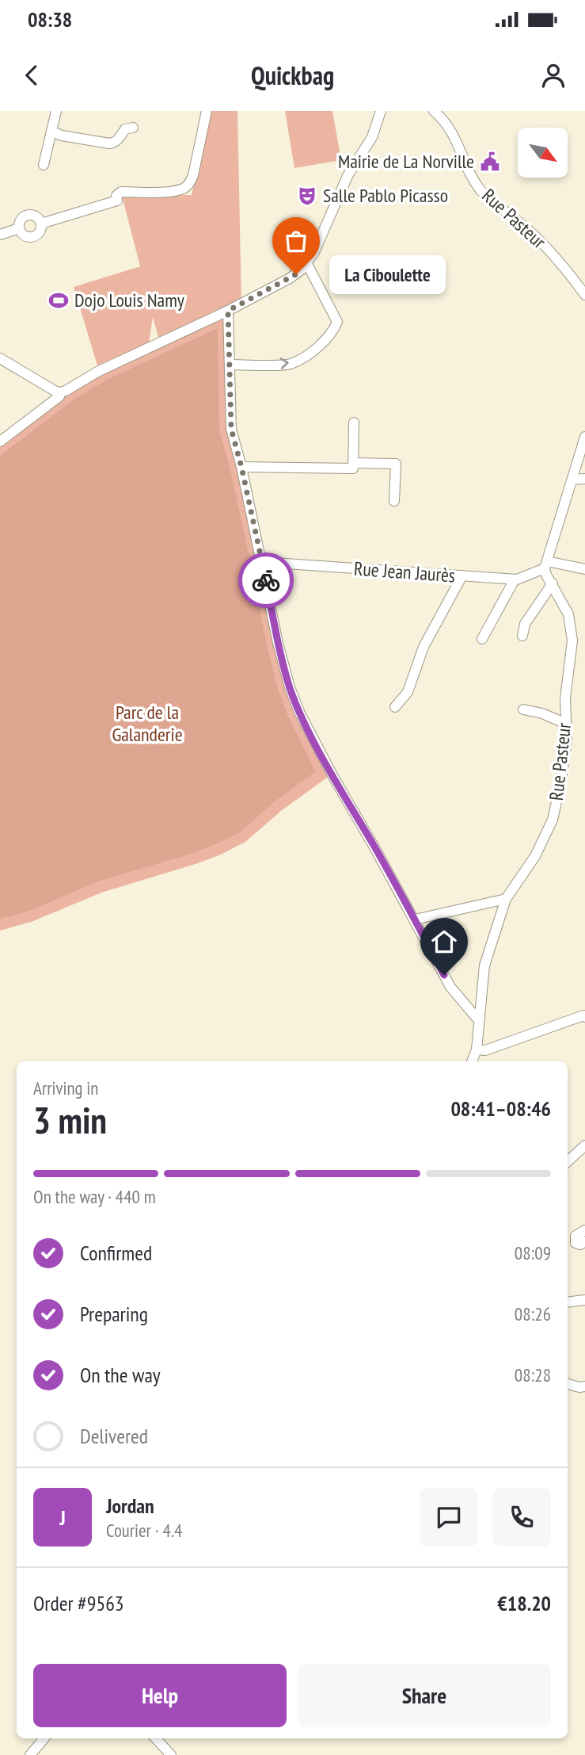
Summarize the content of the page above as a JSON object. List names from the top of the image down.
{
  "streets": {
    "street": ["Rue Pasteur", "Rue Jean Jaurès"]
  },
  "crossings": [
    ["Rue Pasteur", "Rue Jean Jaurès"]
  ],
  "parks": ["Parc de la Galanderie"],
  "places": {
    "public building": ["Mairie de La Norville"],
    "theatre": ["Salle Pablo Picasso"],
    "other": ["La Ciboulette"],
    "sports": ["Dojo Louis Namy"]
  },
  "north": "bottom right",
  "page": {
    "status": "08:38",
    "header": "Quickbag",
    "bubble": "La Ciboulette",
    "heading": ["3 min", "Arriving in", "08:41–08:46"],
    "panel": [
      "Jordan",
      "Courier · 4.4",
      "Order #9563",
      "€18.20"
    ],
    "bar": "On the way · 440 m",
    "list": [
      ["Confirmed", "08:09"],
      ["Preparing", "08:26"],
      ["On the way", "08:28"],
      "Delivered"
    ],
    "round": "J",
    "buttons": ["Help", "Share"]
  }
}
